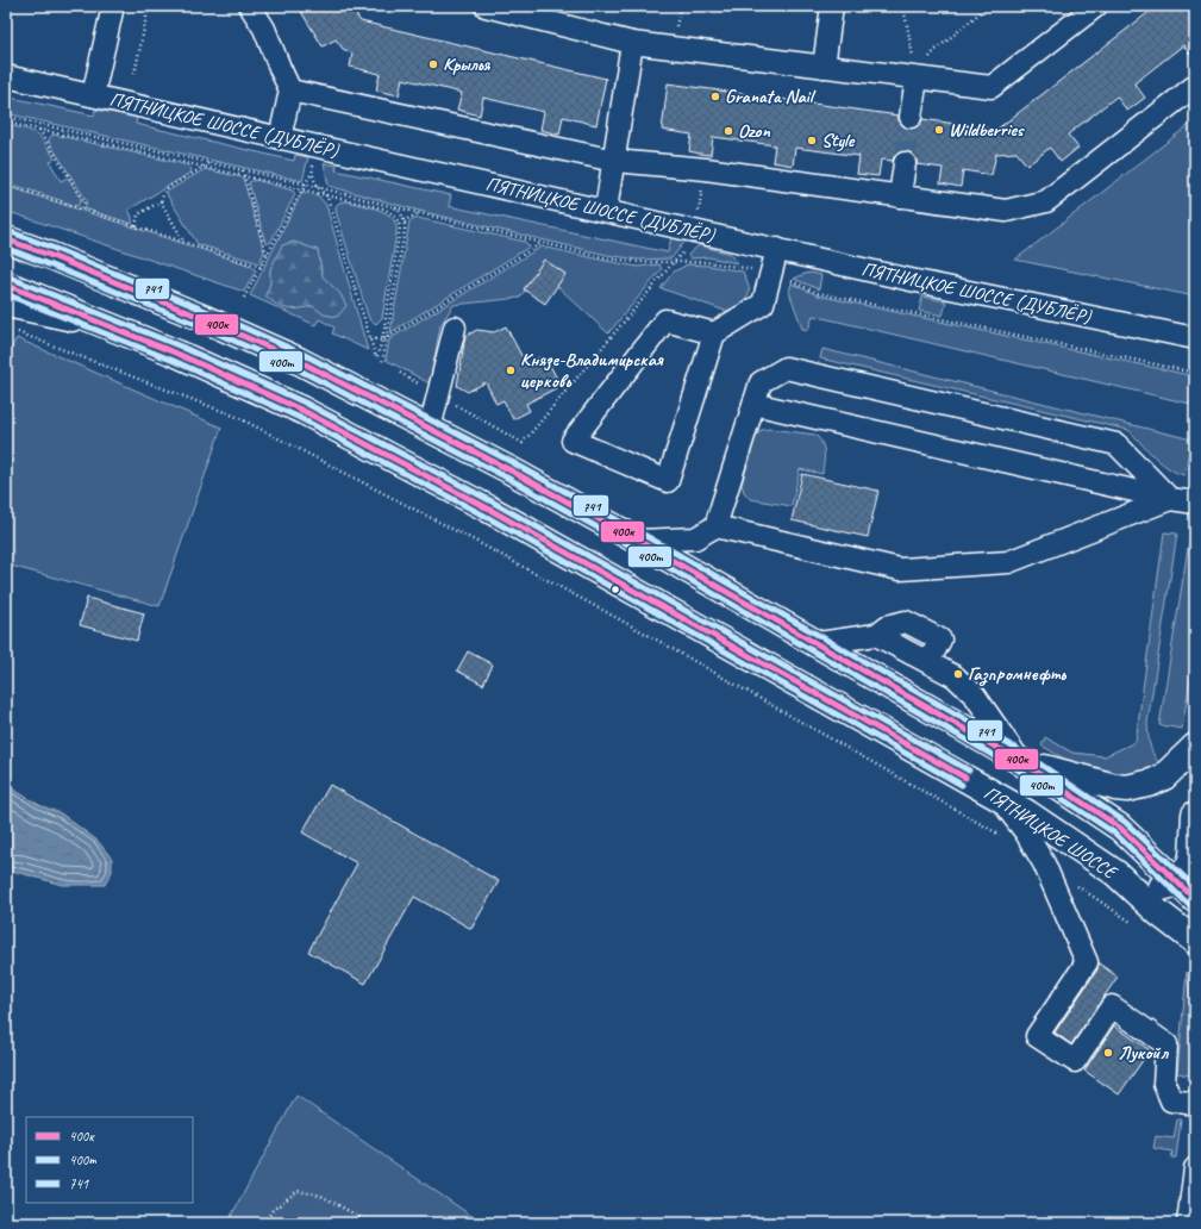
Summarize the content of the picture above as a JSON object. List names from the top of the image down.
{
  "streets": {
    "main road": ["ПЯТНИЦКОЕ ШОССЕ"],
    "street": ["ПЯТНИЦКОЕ ШОССЕ (ДУБЛЁР)"]
  },
  "places": [
    "Крылья",
    "Granata Nail",
    "Wildberries",
    "Ozon",
    "Style",
    "Князе-Владимирская церковь",
    "Газпромнефть",
    "Лукойл"
  ],
  "lines": ["transit line 741", "transit line 400к", "transit line 400т"],
  "legend": ["400к", "400т", "741"]
}
